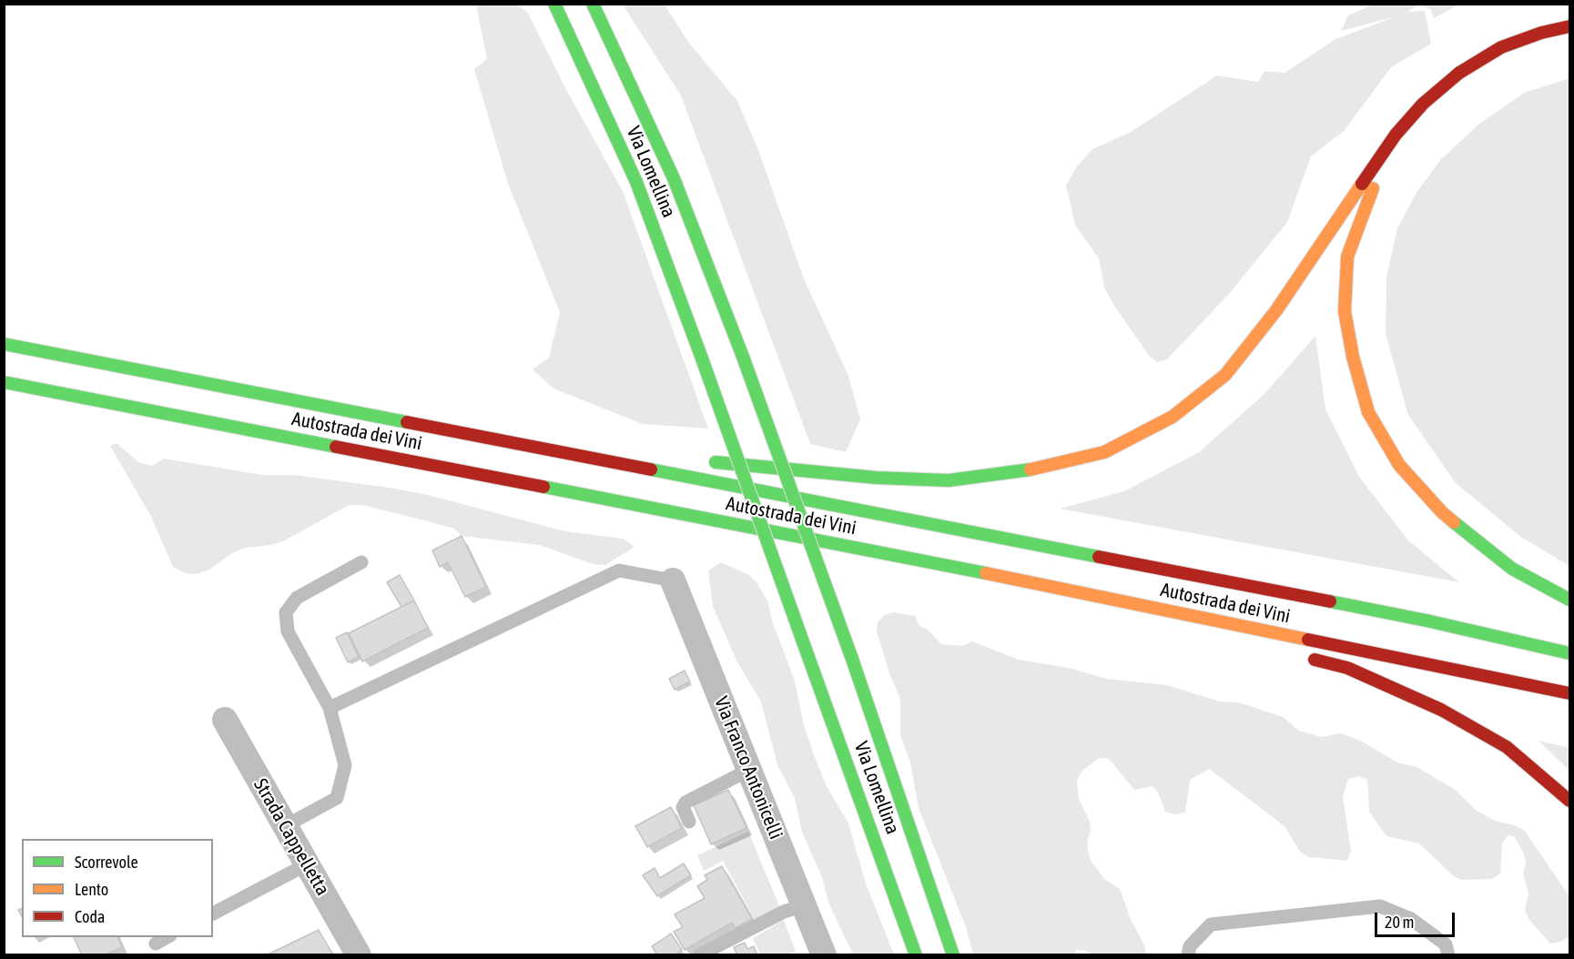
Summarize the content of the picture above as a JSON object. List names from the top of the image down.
{
  "streets": {
    "main road": ["Via Lomellina", "Autostrada dei Vini"],
    "street": ["Via Franco Antonicelli", "Strada Cappelletta"]
  },
  "legend": ["Scorrevole", "Lento", "Coda"],
  "scale_bar": "20 m"
}
